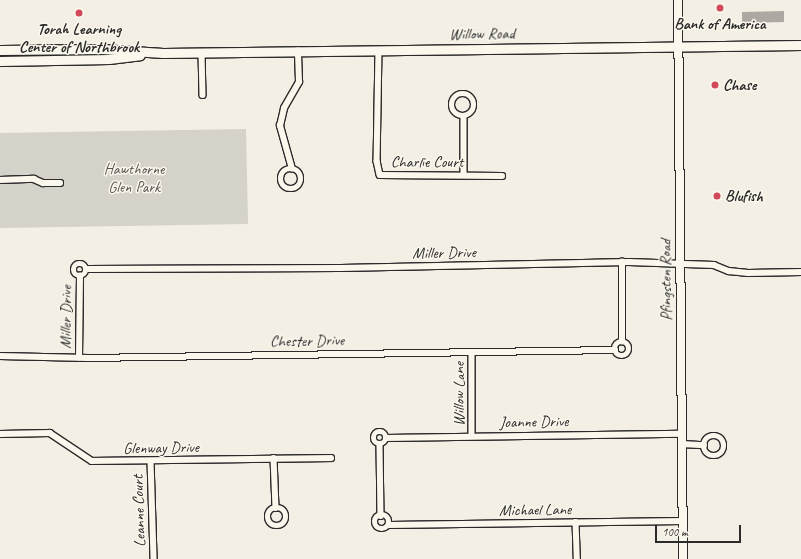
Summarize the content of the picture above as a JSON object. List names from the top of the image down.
{
  "streets": {
    "main road": ["Willow Road", "Pfingsten Road"],
    "street": [
      "Charlie Court",
      "Miller Drive",
      "Chester Drive",
      "Willow Lane",
      "Joanne Drive",
      "Glenway Drive",
      "Michael Lane",
      "Leanne Court"
    ]
  },
  "crossings": [
    ["Willow Road", "Charlie Court"],
    ["Willow Road", "Pfingsten Road"],
    ["Miller Drive", "Pfingsten Road"],
    ["Miller Drive", "Chester Drive"],
    ["Pfingsten Road", "Joanne Drive"],
    ["Pfingsten Road", "Michael Lane"],
    ["Chester Drive", "Willow Lane"],
    ["Willow Lane", "Joanne Drive"],
    ["Glenway Drive", "Leanne Court"]
  ],
  "parks": ["Hawthorne Glen Park"],
  "places": [
    "Bank of America",
    "Torah Learning Center of Northbrook",
    "Chase",
    "Blufish"
  ],
  "scale_bar": "100 m"
}
